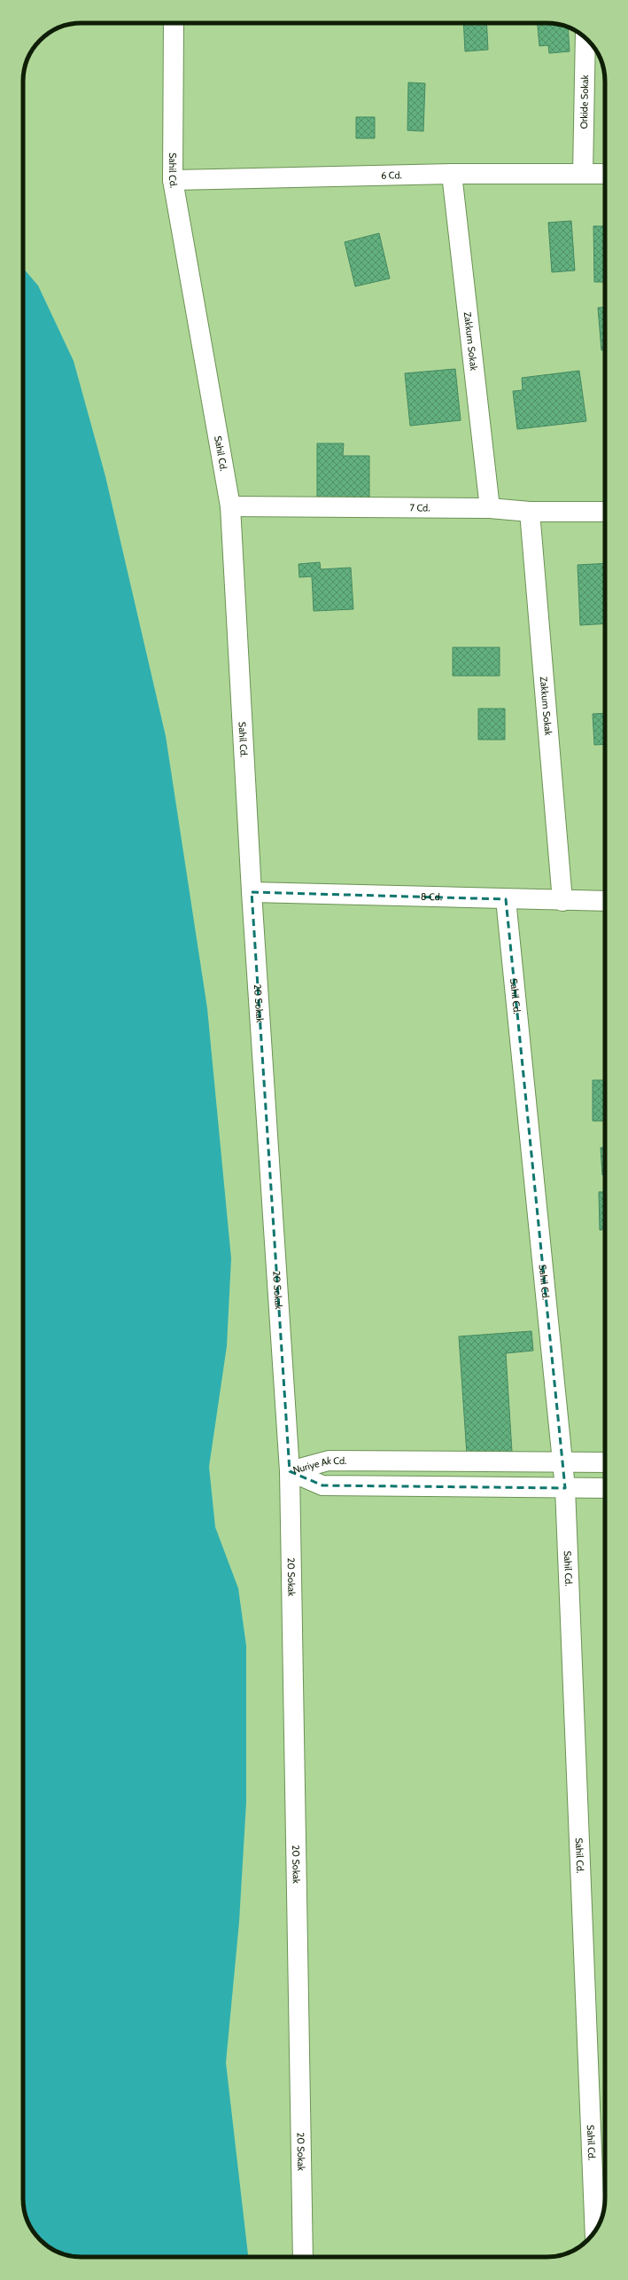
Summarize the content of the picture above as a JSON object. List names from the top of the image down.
{
  "streets": {
    "street": [
      "Orkide Sokak",
      "Sahil Cd.",
      "6 Cd.",
      "Zakkum Sokak",
      "7 Cd.",
      "8 Cd.",
      "20 Sokak",
      "Nuriye Ak Cd."
    ]
  },
  "crossings": [
    ["Orkide Sokak", "6 Cd."],
    ["Sahil Cd.", "6 Cd."],
    ["Sahil Cd.", "7 Cd."],
    ["Sahil Cd.", "8 Cd."],
    ["Sahil Cd.", "20 Sokak"],
    ["Sahil Cd.", "Nuriye Ak Cd."],
    ["6 Cd.", "Zakkum Sokak"],
    ["Zakkum Sokak", "7 Cd."],
    ["Zakkum Sokak", "8 Cd."],
    ["8 Cd.", "20 Sokak"],
    ["20 Sokak", "Nuriye Ak Cd."]
  ]
}
